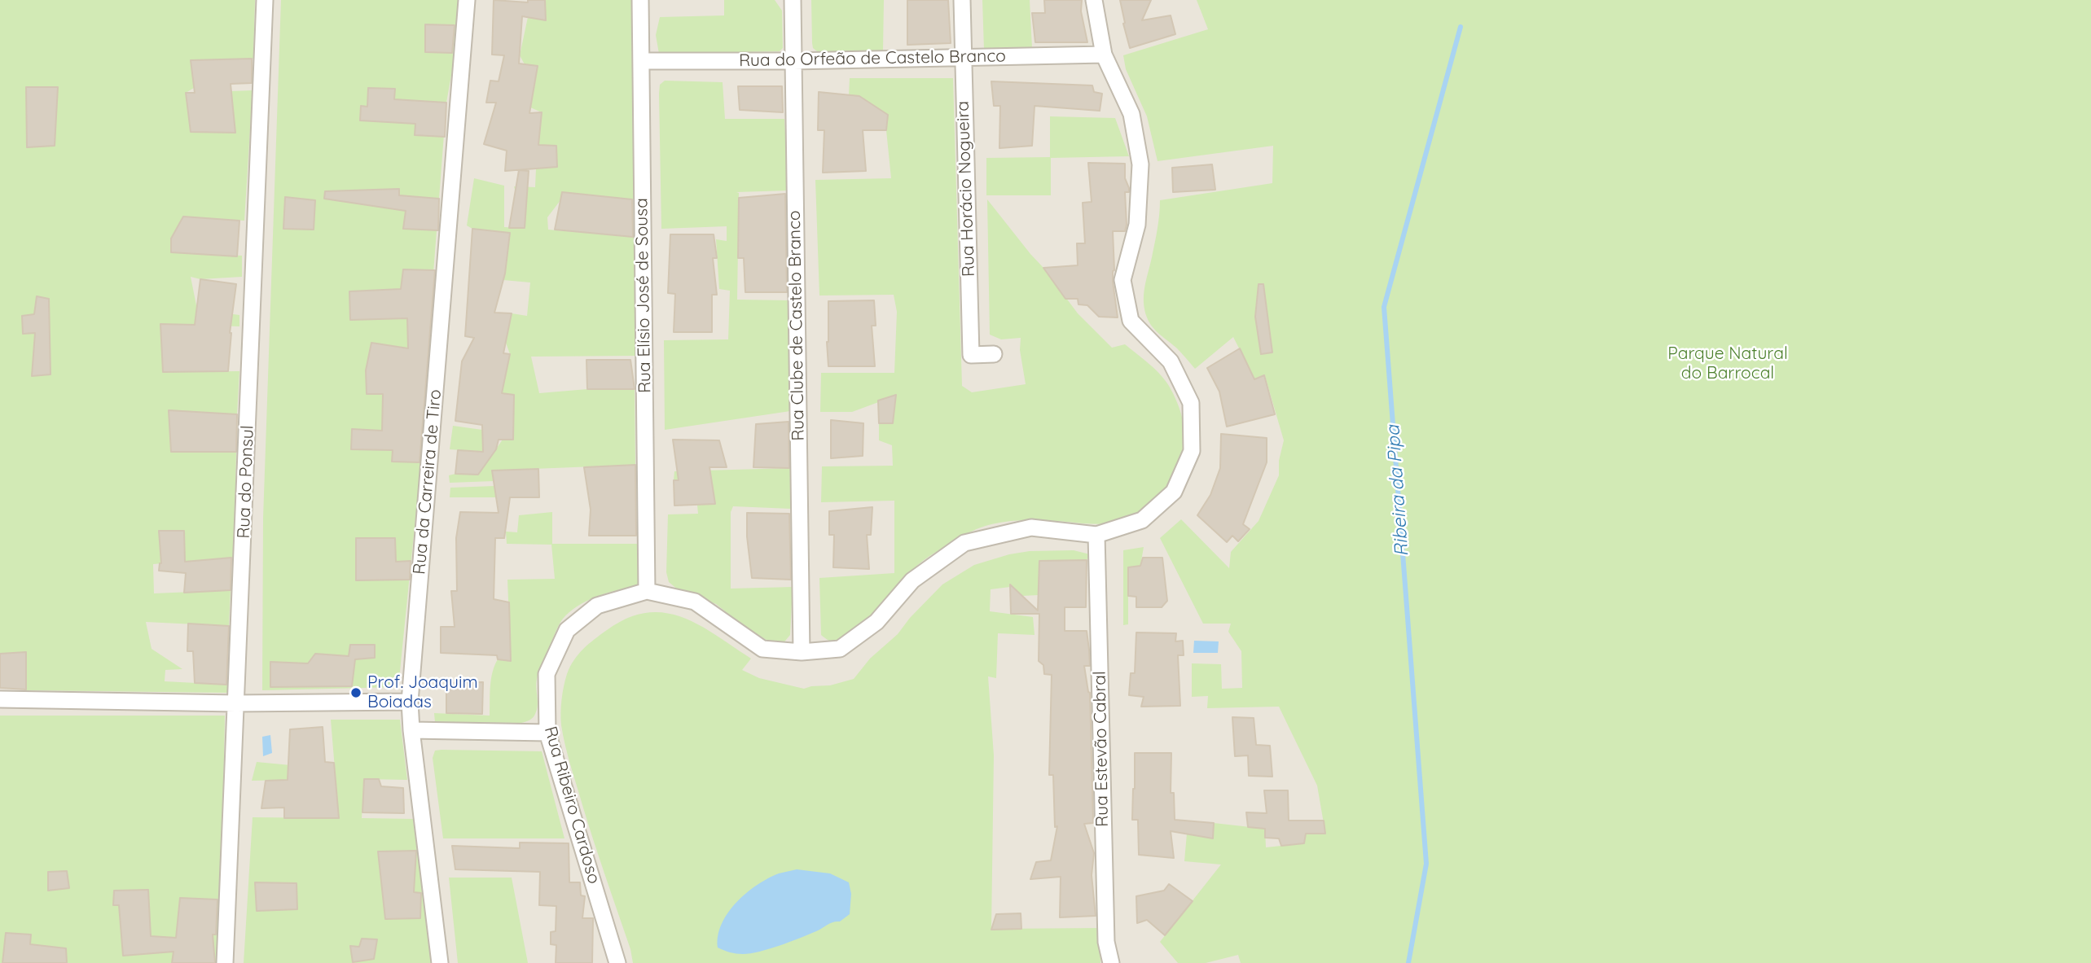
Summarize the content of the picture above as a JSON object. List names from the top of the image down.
{
  "streets": {
    "street": [
      "Rua do Orfeão de Castelo Branco",
      "Rua Horácio Nogueira",
      "Rua Elísio José de Sousa",
      "Rua Clube de Castelo Branco",
      "Rua do Ponsul",
      "Rua da Carreira de Tiro",
      "Rua Estevão Cabral",
      "Rua Ribeiro Cardoso"
    ]
  },
  "crossings": [
    ["Rua do Orfeão de Castelo Branco", "Rua Horácio Nogueira"],
    ["Rua do Orfeão de Castelo Branco", "Rua Elísio José de Sousa"],
    ["Rua do Orfeão de Castelo Branco", "Rua Clube de Castelo Branco"],
    ["Rua Elísio José de Sousa", "Rua Ribeiro Cardoso"],
    ["Rua Clube de Castelo Branco", "Rua Ribeiro Cardoso"],
    ["Rua Estevão Cabral", "Rua Ribeiro Cardoso"]
  ],
  "water": ["Ribeira da Pipa"],
  "parks": ["Parque Natural do Barrocal"],
  "places": ["Prof. Joaquim Boiadas"]
}
